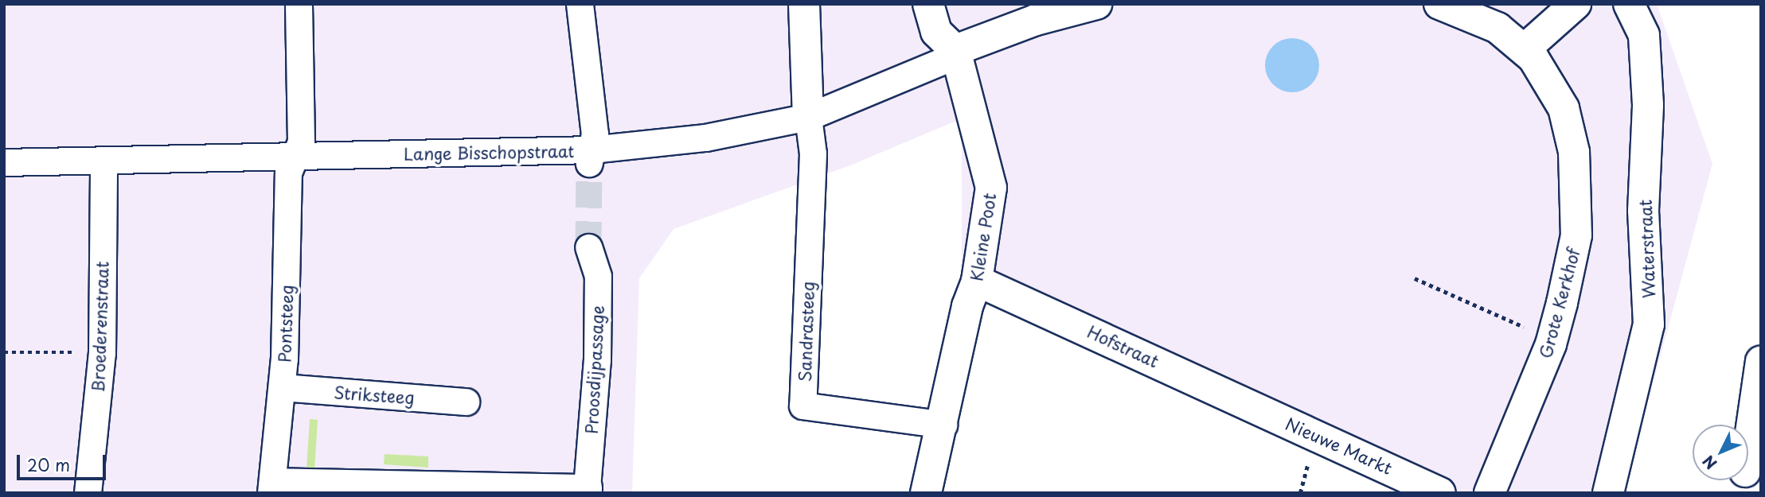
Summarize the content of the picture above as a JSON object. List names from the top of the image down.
{
  "streets": {
    "street": [
      "Lange Bisschopstraat",
      "Kleine Poot",
      "Waterstraat",
      "Grote Kerkhof",
      "Pontsteeg",
      "Broederenstraat",
      "Sandrasteeg",
      "Hofstraat",
      "Proosdijpassage",
      "Striksteeg",
      "Nieuwe Markt"
    ]
  },
  "crossings": [
    ["Lange Bisschopstraat", "Kleine Poot"],
    ["Lange Bisschopstraat", "Pontsteeg"],
    ["Lange Bisschopstraat", "Broederenstraat"],
    ["Lange Bisschopstraat", "Sandrasteeg"],
    ["Kleine Poot", "Sandrasteeg"],
    ["Kleine Poot", "Hofstraat"],
    ["Pontsteeg", "Striksteeg"],
    ["Hofstraat", "Nieuwe Markt"]
  ],
  "scale_bar": "20 m",
  "north": "bottom left"
}
